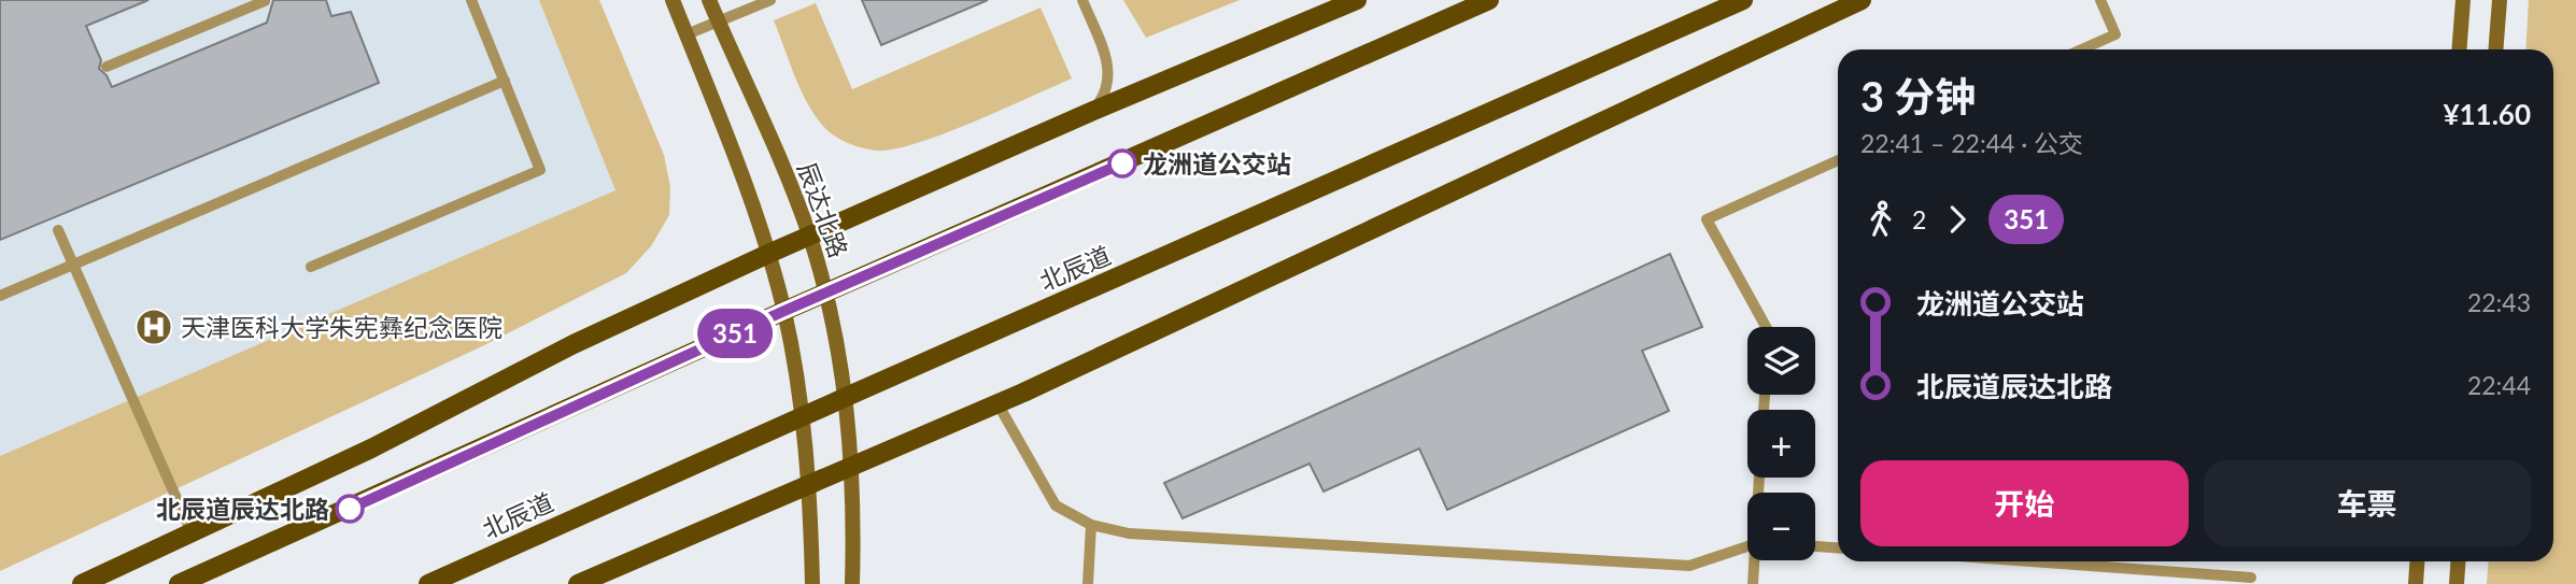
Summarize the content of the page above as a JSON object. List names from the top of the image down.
{
  "streets": {
    "main road": ["北辰道"],
    "street": ["辰达北路"]
  },
  "crossings": [
    ["辰达北路", "北辰道"]
  ],
  "places": {
    "other": ["龙洲道公交站", "北辰道辰达北路"],
    "hospital": ["天津医科大学朱宪彝纪念医院"]
  },
  "lines": ["bus line 351"],
  "page": {
    "on_map": "351",
    "heading": ["3 分钟", "22:41 – 22:44 · 公交", "¥11.60"],
    "legs": ["2", "351"],
    "list": [
      {
        "name": "龙洲道公交站",
        "value": "22:43"
      },
      {
        "name": "北辰道辰达北路",
        "value": "22:44"
      }
    ],
    "map_buttons": ["+", "−"],
    "buttons": ["开始", "车票"]
  }
}
